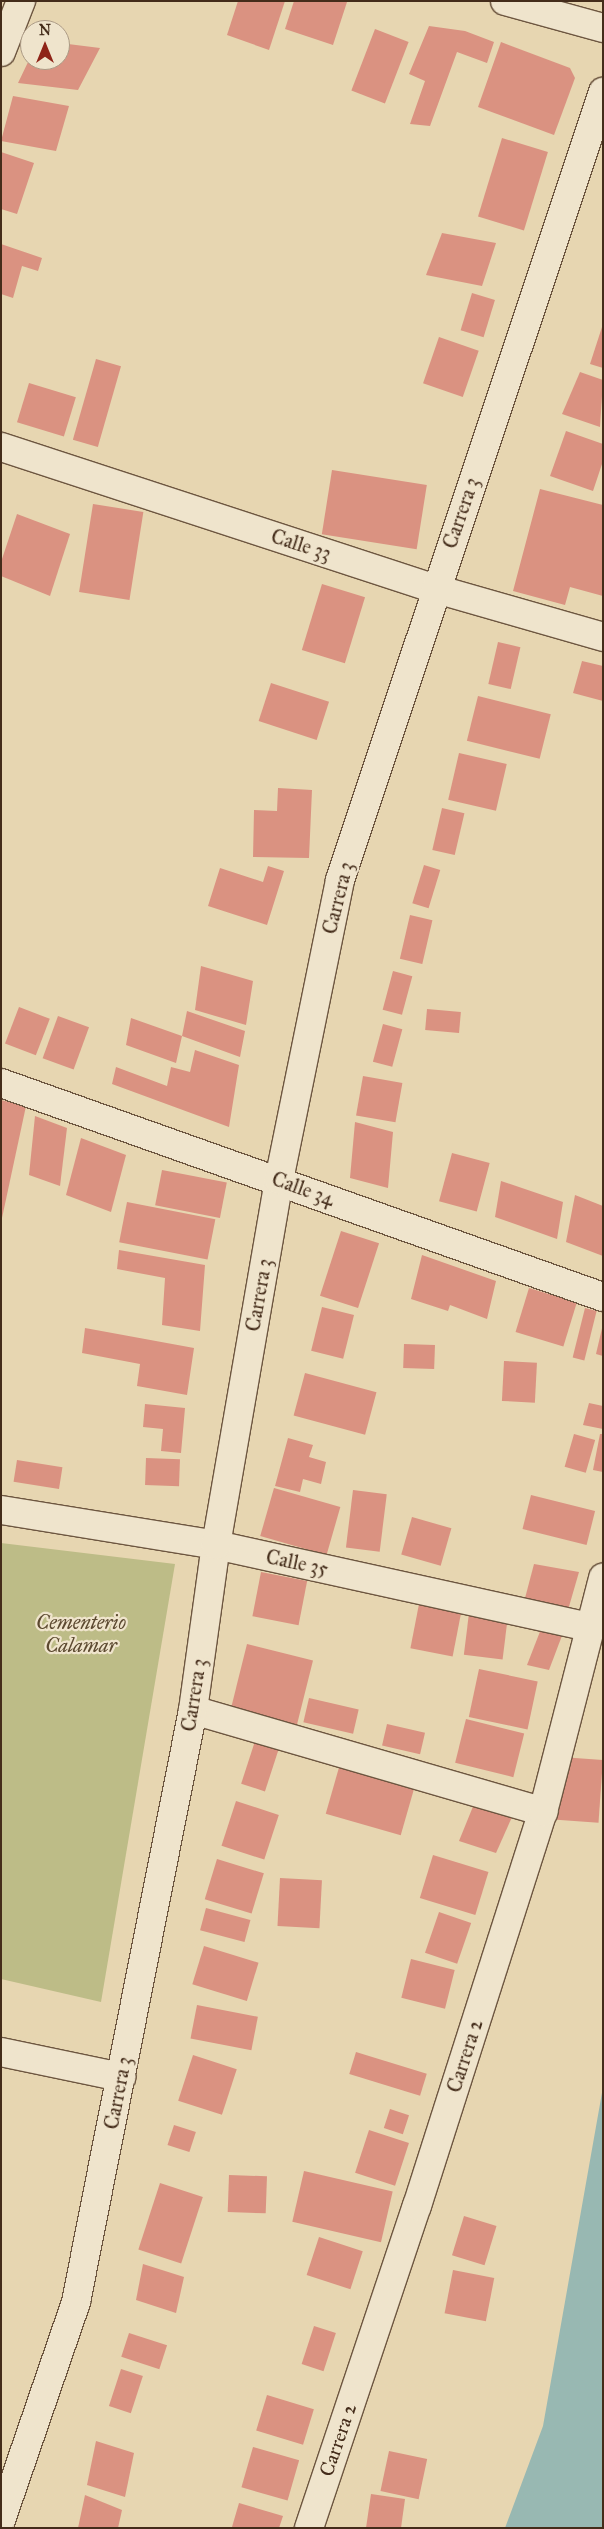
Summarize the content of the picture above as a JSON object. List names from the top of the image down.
{
  "streets": {
    "street": [
      "Carrera 3",
      "Calle 33",
      "Calle 34",
      "Calle 35",
      "Carrera 2"
    ]
  },
  "crossings": [
    ["Carrera 3", "Calle 33"],
    ["Carrera 3", "Calle 34"],
    ["Carrera 3", "Calle 35"],
    ["Calle 35", "Carrera 2"]
  ],
  "parks": ["Cementerio Calamar"],
  "north": "top"
}
